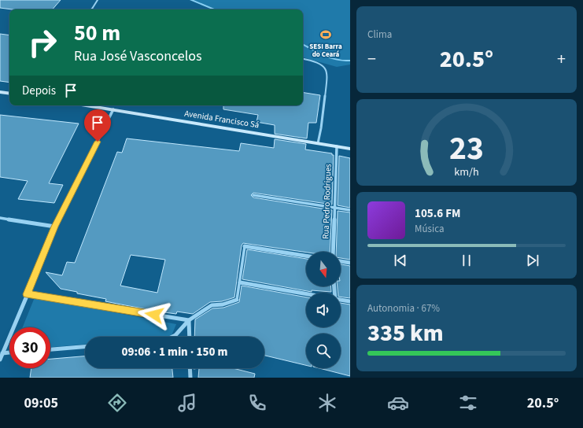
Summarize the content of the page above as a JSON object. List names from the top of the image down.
{
  "streets": {
    "main road": ["Avenida Francisco Sá"],
    "street": ["Rua Pedro Rodrigues"]
  },
  "crossings": [
    ["Avenida Francisco Sá", "Rua Pedro Rodrigues"]
  ],
  "places": {
    "sports": ["SESI Barra do Ceará"]
  },
  "north": "bottom",
  "page": {
    "tile": [
      "Clima",
      ["Autonomia · 67%", "335 km"]
    ],
    "turn": ["50 m", "Rua José Vasconcelos"],
    "heat": ["−", "20.5°", "+"],
    "then": "Depois",
    "song": ["105.6 FM", "Música"],
    "limit": "30",
    "trip": "09:06 · 1 min · 150 m",
    "tabs": ["09:05", "20.5°"],
    "gauge": ["23", "km/h"]
  }
}
